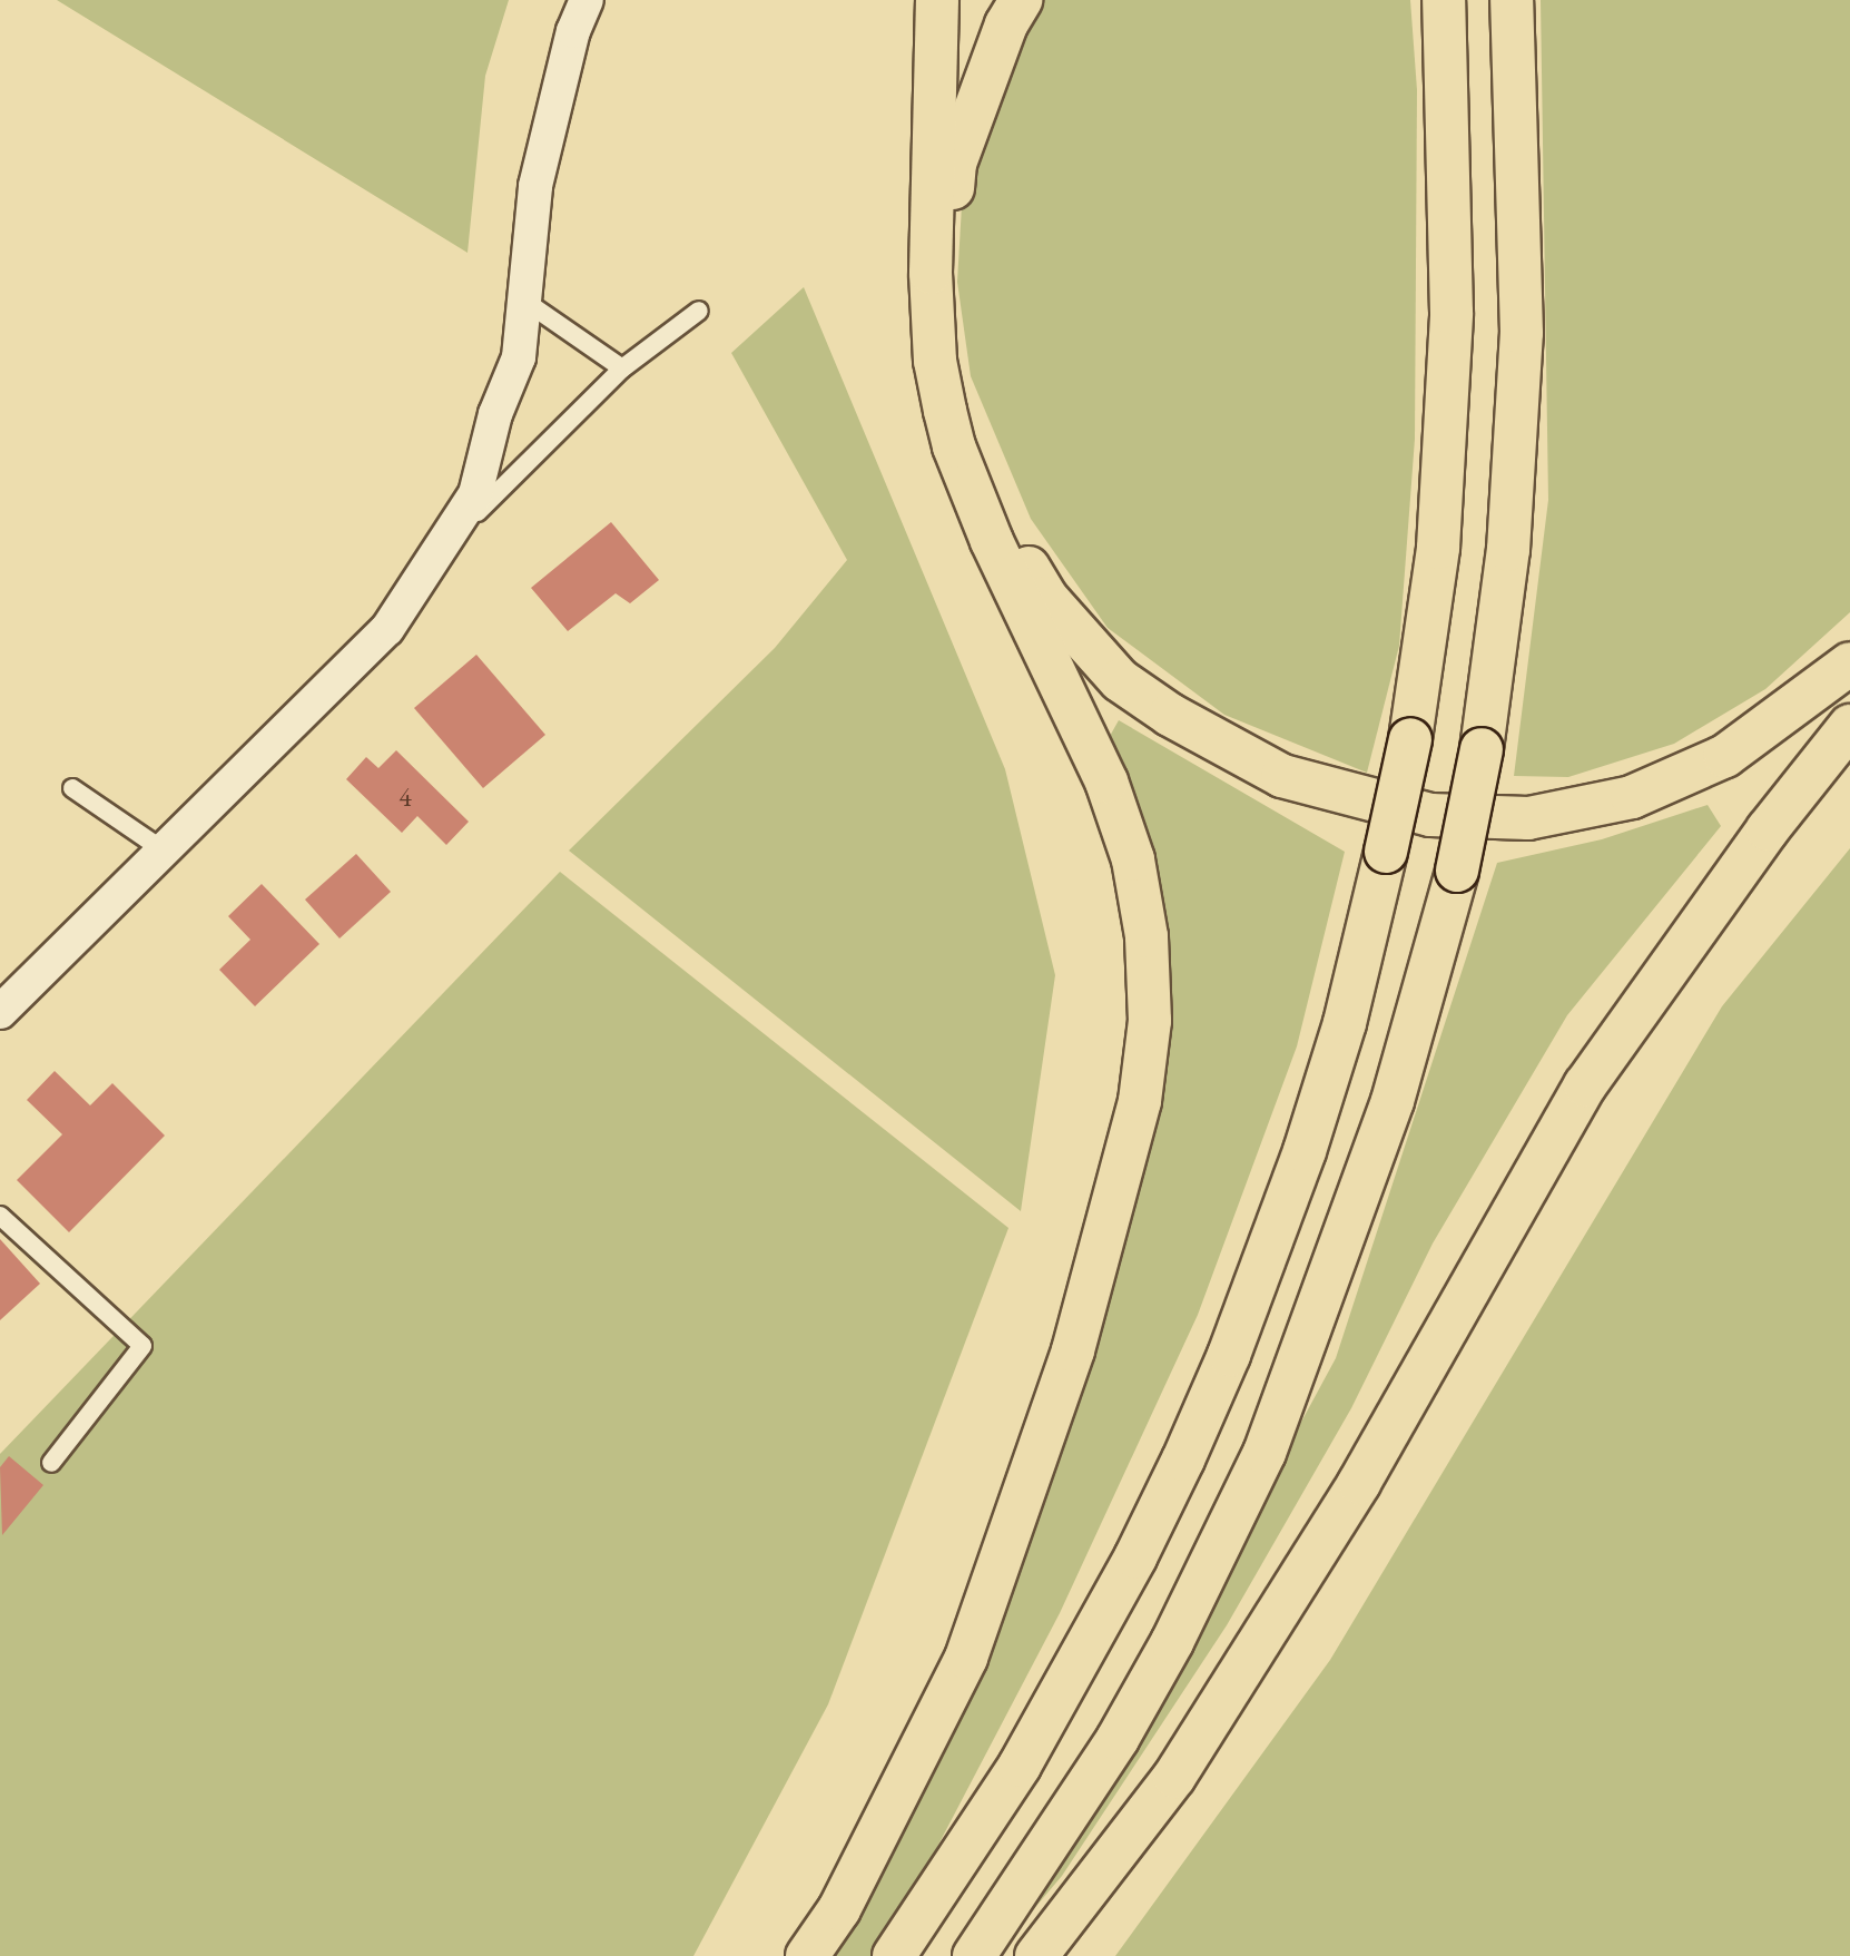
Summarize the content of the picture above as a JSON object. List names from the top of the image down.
{
  "house_numbers": ["4"]
}
